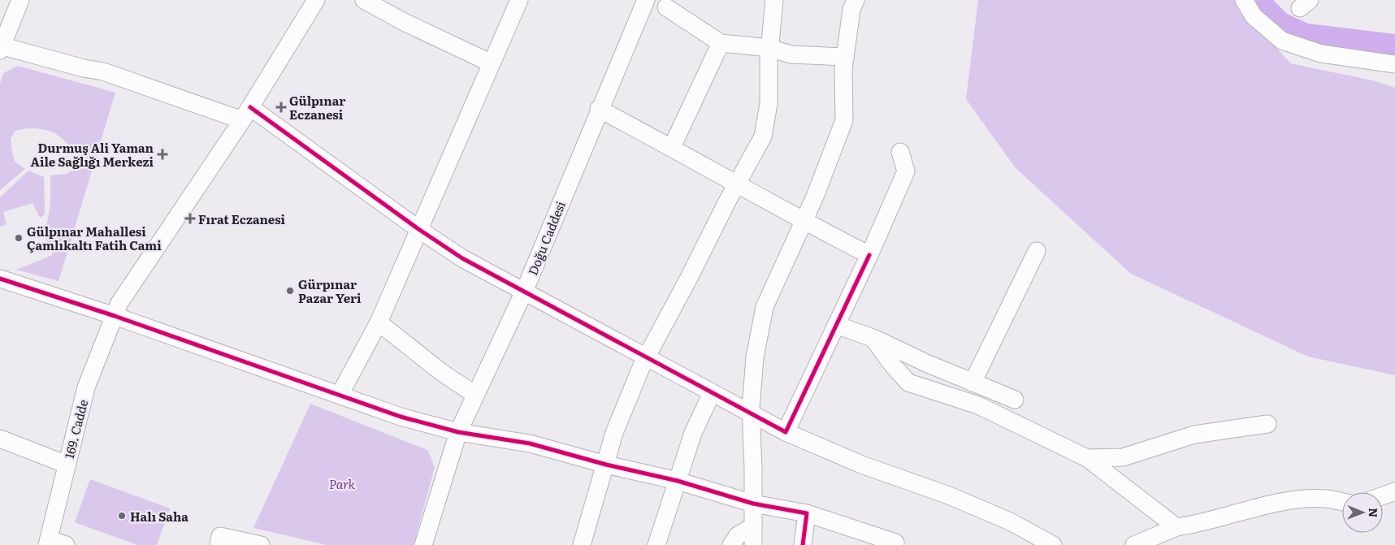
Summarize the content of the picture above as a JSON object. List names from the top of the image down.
{
  "streets": {
    "street": ["Doğu Caddesi", "169. Cadde"]
  },
  "parks": ["Park"],
  "places": {
    "health": ["Gülpınar Eczanesi", "Durmuş Ali Yaman Aile Sağlığı Merkezi", "Fırat Eczanesi"],
    "other": ["Gülpınar Mahallesi Çamlıkaltı Fatih Cami", "Gürpınar Pazar Yeri", "Halı Saha"]
  },
  "north": "right"
}
